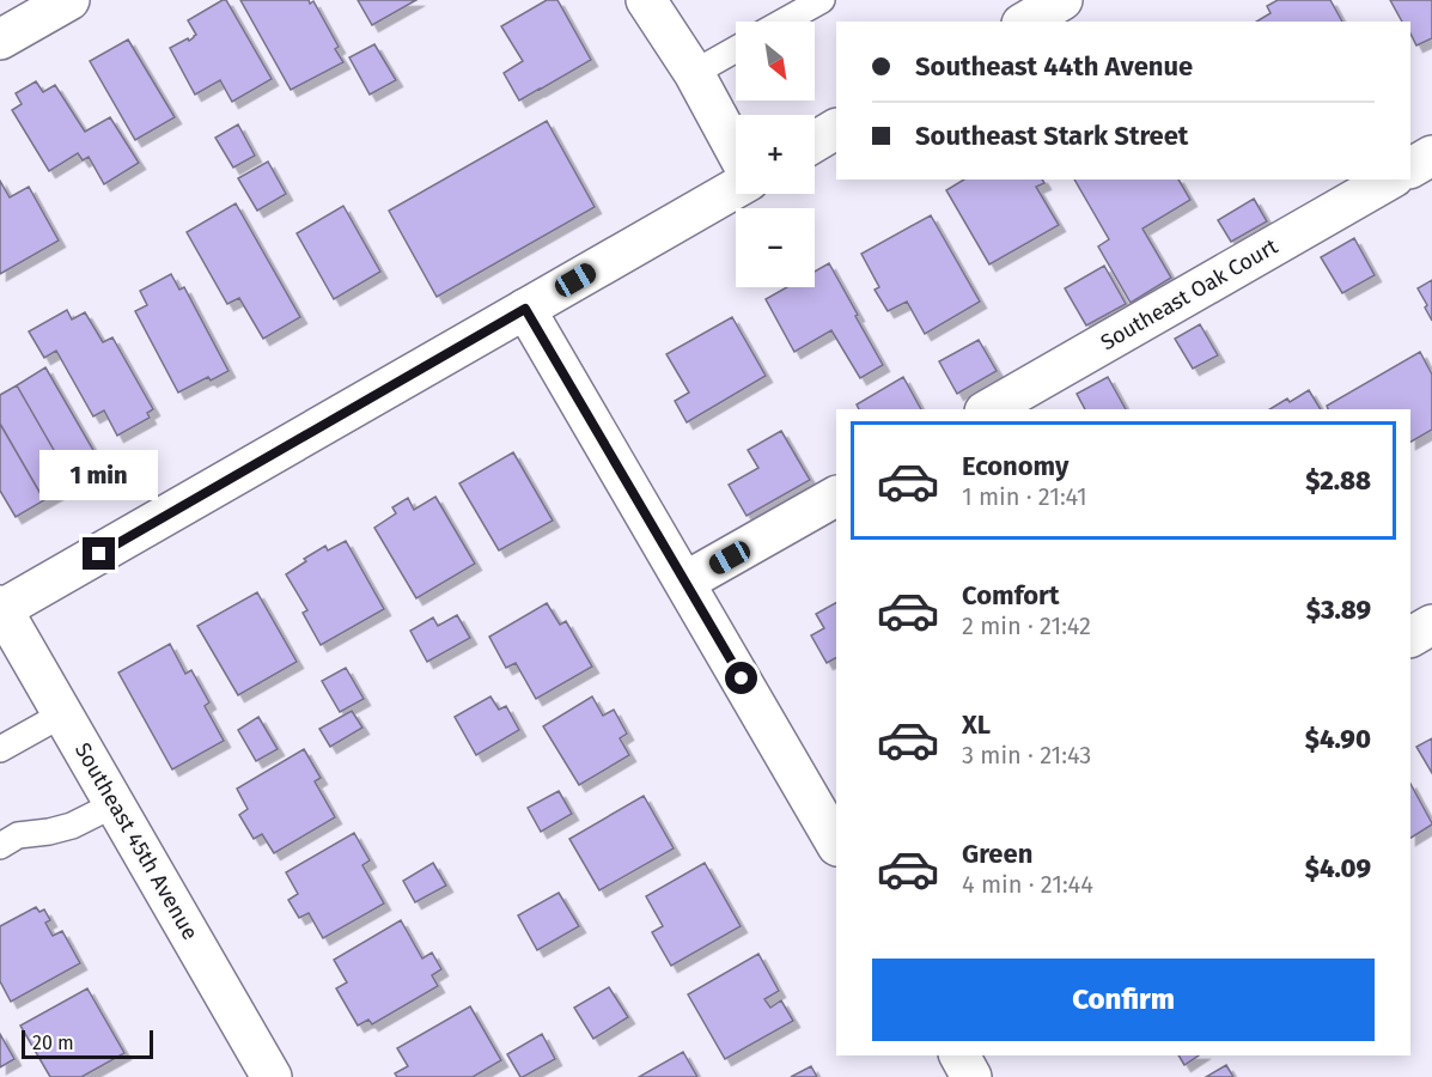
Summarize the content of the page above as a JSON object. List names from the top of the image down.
{
  "streets": {
    "street": ["Southeast Oak Court", "Southeast 45th Avenue"]
  },
  "scale_bar": "20 m",
  "north": "bottom right",
  "page": {
    "map_buttons": ["+", "−"],
    "banner": ["Southeast 44th Avenue", "Southeast Stark Street"],
    "list": [
      {
        "name": "Economy",
        "note": "1 min · 21:41",
        "value": "$2.88"
      },
      {
        "name": "Comfort",
        "note": "2 min · 21:42",
        "value": "$3.89"
      },
      {
        "name": "XL",
        "note": "3 min · 21:43",
        "value": "$4.90"
      },
      {
        "name": "Green",
        "note": "4 min · 21:44",
        "value": "$4.09"
      }
    ],
    "bubble": "1 min",
    "buttons": "Confirm",
    "scale": "20 m"
  }
}
